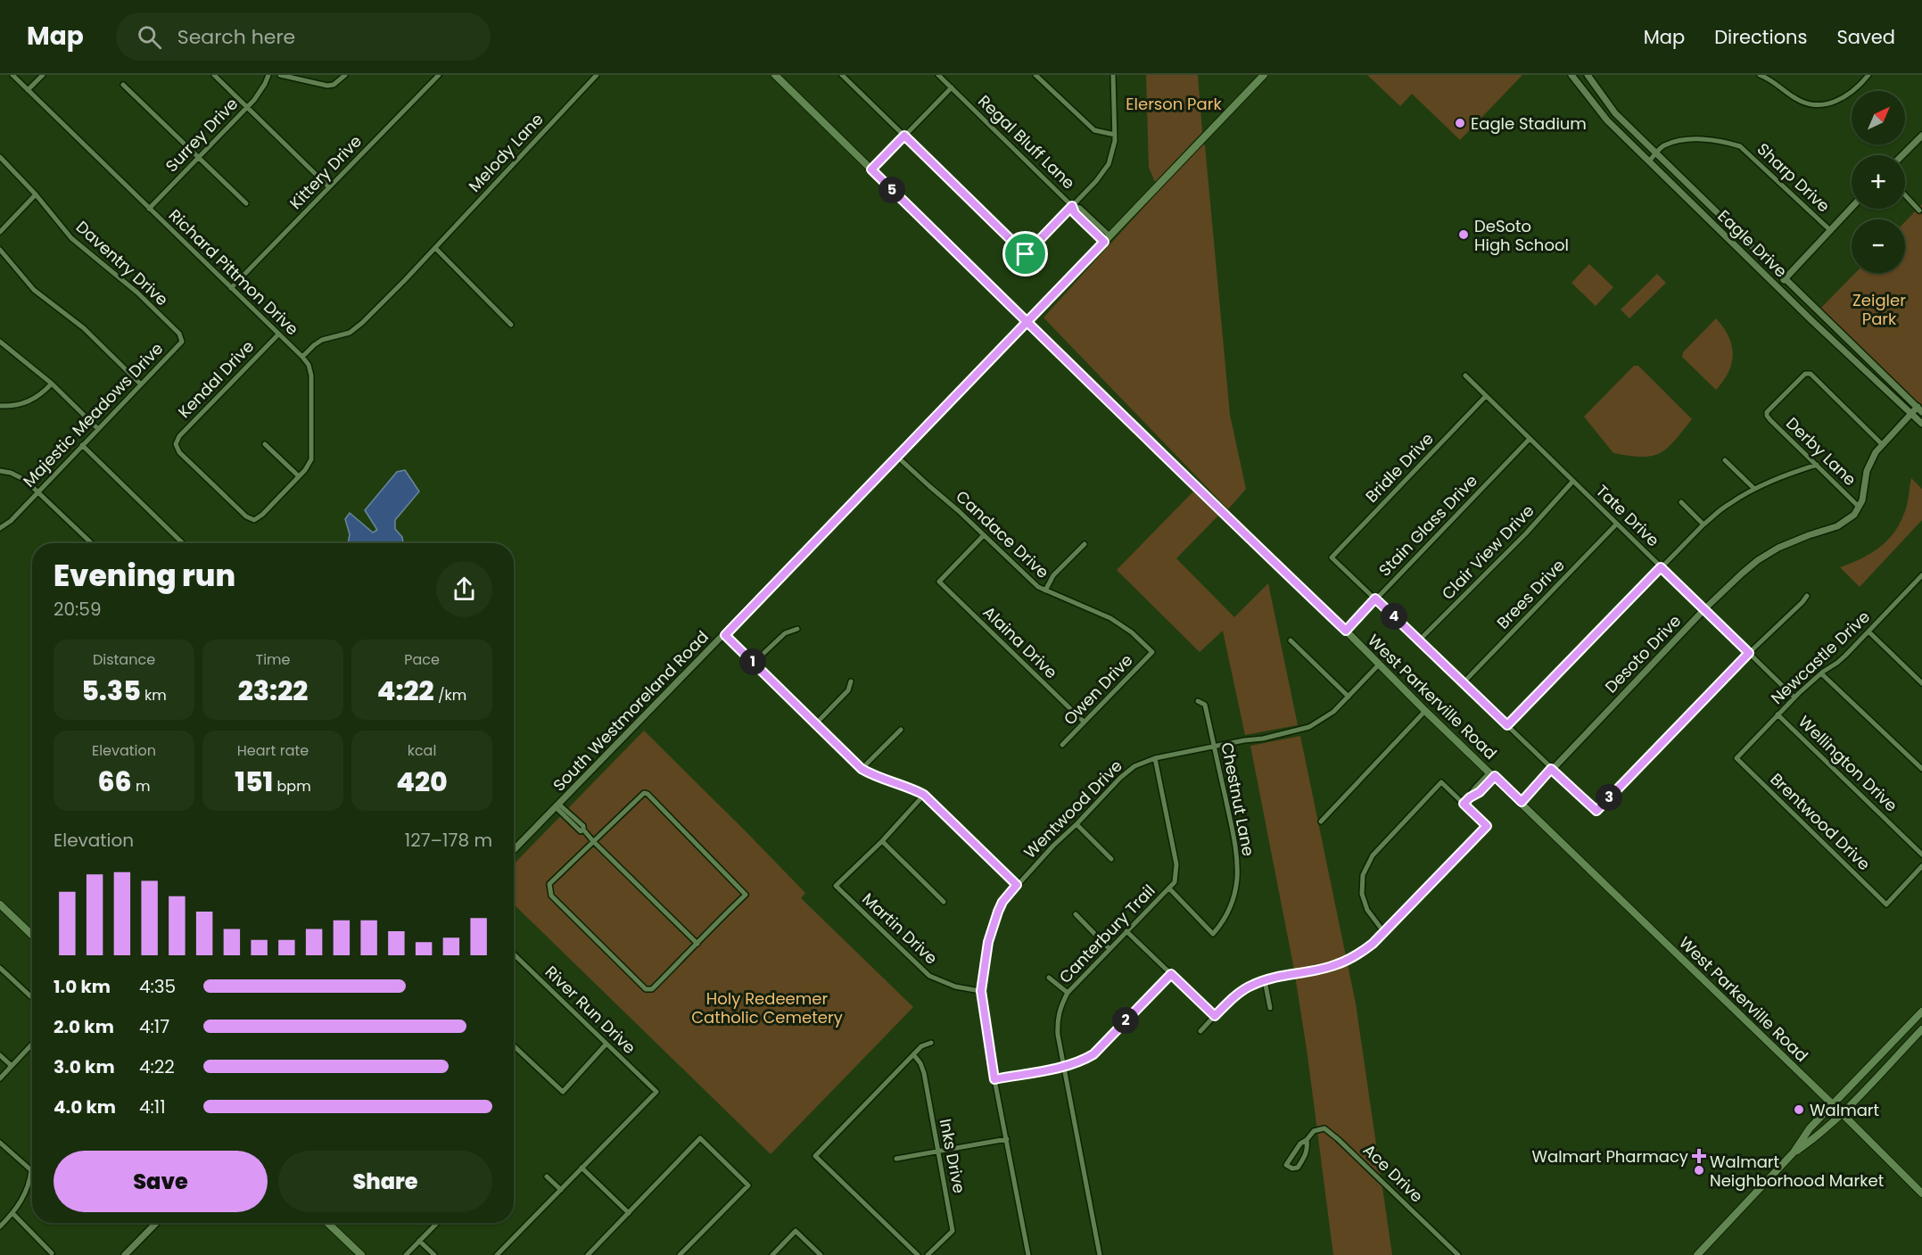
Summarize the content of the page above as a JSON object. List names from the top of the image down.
{
  "streets": {
    "main road": ["West Parkerville Road", "South Westmoreland Road"],
    "street": [
      "Surrey Drive",
      "Regal Bluff Lane",
      "Melody Lane",
      "Kittery Drive",
      "Sharp Drive",
      "Eagle Drive",
      "Daventry Drive",
      "Richard Pittmon Drive",
      "Kendal Drive",
      "Majestic Meadows Drive",
      "Derby Lane",
      "Bridle Drive",
      "Tate Drive",
      "Stain Glass Drive",
      "Candace Drive",
      "Clair View Drive",
      "Brees Drive",
      "Alaina Drive",
      "Desoto Drive",
      "Newcastle Drive",
      "Owen Drive",
      "Wellington Drive",
      "Chestnut Lane",
      "Wentwood Drive",
      "Brentwood Drive",
      "Martin Drive",
      "Canterbury Trail",
      "River Run Drive",
      "Inks Drive",
      "Ace Drive"
    ]
  },
  "crossings": [
    ["Surrey Drive", "Richard Pittmon Drive"],
    ["Regal Bluff Lane", "South Westmoreland Road"],
    ["Melody Lane", "Richard Pittmon Drive"],
    ["Kittery Drive", "Richard Pittmon Drive"],
    ["Sharp Drive", "Eagle Drive"],
    ["Daventry Drive", "Majestic Meadows Drive"],
    ["Richard Pittmon Drive", "Kendal Drive"],
    ["Derby Lane", "Desoto Drive"],
    ["Bridle Drive", "Tate Drive"],
    ["Bridle Drive", "Stain Glass Drive"],
    ["Tate Drive", "Stain Glass Drive"],
    ["Tate Drive", "Clair View Drive"],
    ["Tate Drive", "Brees Drive"],
    ["Tate Drive", "Desoto Drive"],
    ["Tate Drive", "Newcastle Drive"],
    ["Stain Glass Drive", "West Parkerville Road"],
    ["Candace Drive", "Alaina Drive"],
    ["Candace Drive", "Owen Drive"],
    ["Candace Drive", "South Westmoreland Road"],
    ["Alaina Drive", "Owen Drive"],
    ["Desoto Drive", "West Parkerville Road"],
    ["Newcastle Drive", "Wellington Drive"],
    ["Newcastle Drive", "Brentwood Drive"],
    ["West Parkerville Road", "South Westmoreland Road"],
    ["West Parkerville Road", "Wentwood Drive"],
    ["Chestnut Lane", "Wentwood Drive"],
    ["Chestnut Lane", "Canterbury Trail"],
    ["Wentwood Drive", "Martin Drive"],
    ["Wentwood Drive", "Canterbury Trail"]
  ],
  "parks": ["Elerson Park", "Zeigler Park", "Holy Redeemer Catholic Cemetery"],
  "places": {
    "other": [
      "Eagle Stadium",
      "DeSoto High School",
      "Walmart",
      "Walmart Neighborhood Market"
    ],
    "health": ["Walmart Pharmacy"]
  },
  "north": "top right",
  "page": {
    "header": "Map",
    "search": "Search here",
    "nav": ["Map", "Directions", "Saved"],
    "map_buttons": ["+", "−"],
    "pins": [
      "5",
      "4",
      "1",
      "3",
      "2"
    ],
    "heading": ["Evening run", "20:59"],
    "stats": [
      ["Distance", "5.35 km"],
      ["Time", "23:22"],
      ["Pace", "4:22 /km"],
      ["Elevation", "66 m"],
      ["Heart rate", "151 bpm"],
      ["kcal", "420"]
    ],
    "chart": ["Elevation", "127–178 m"],
    "list": [
      {
        "name": "1.0 km",
        "note": "4:35"
      },
      {
        "name": "2.0 km",
        "note": "4:17"
      },
      {
        "name": "3.0 km",
        "note": "4:22"
      },
      {
        "name": "4.0 km",
        "note": "4:11"
      }
    ],
    "buttons": ["Save", "Share"]
  }
}
